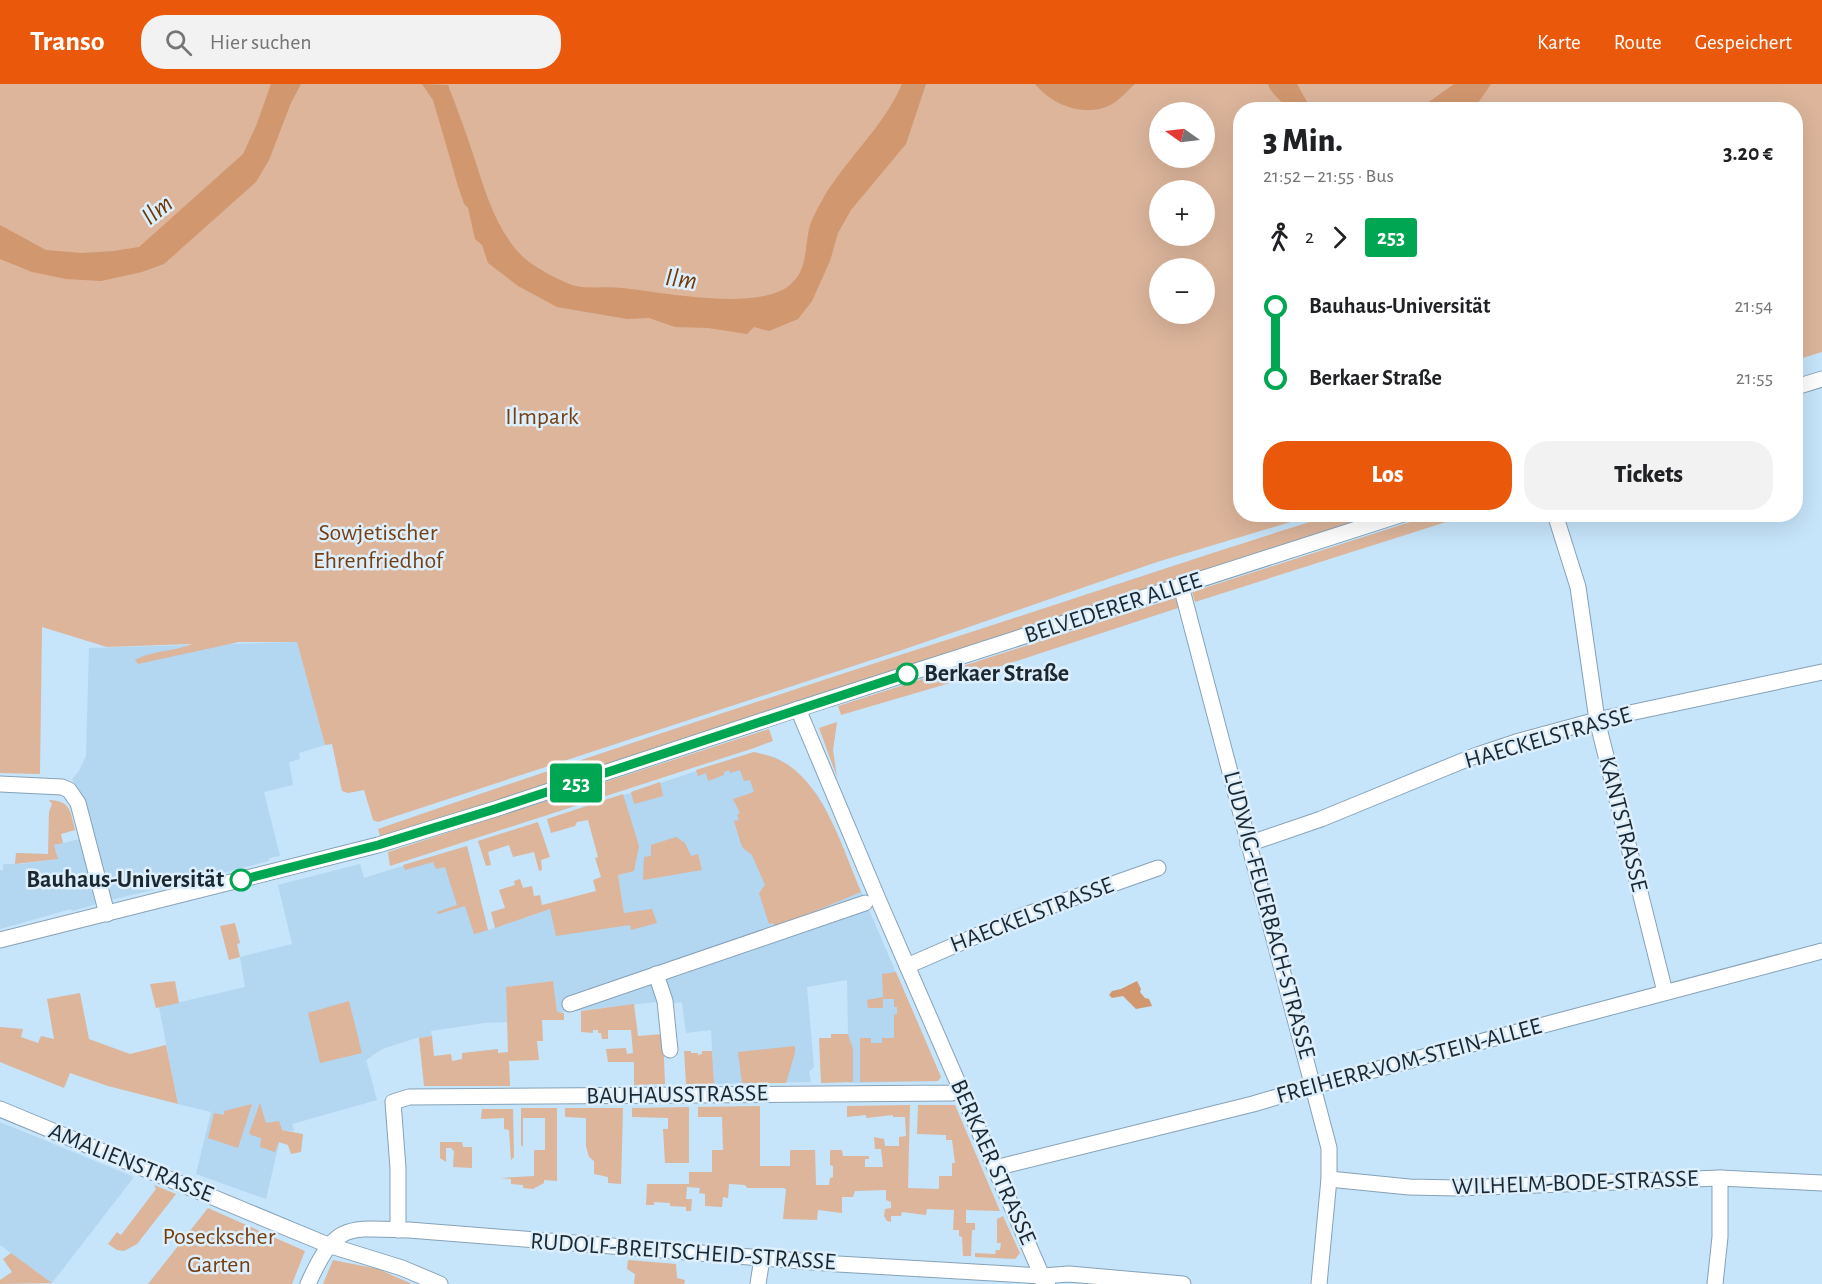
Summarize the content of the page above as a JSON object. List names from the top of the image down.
{
  "streets": {
    "street": [
      "BELVEDERER ALLEE",
      "HAECKELSTRASSE",
      "KANTSTRASSE",
      "LUDWIG-FEUERBACH-STRASSE",
      "FREIHERR-VOM-STEIN-ALLEE",
      "BAUHAUSSTRASSE",
      "BERKAER STRASSE",
      "AMALIENSTRASSE",
      "WILHELM-BODE-STRASSE",
      "RUDOLF-BREITSCHEID-STRASSE"
    ]
  },
  "crossings": [
    ["BELVEDERER ALLEE", "LUDWIG-FEUERBACH-STRASSE"],
    ["BELVEDERER ALLEE", "BERKAER STRASSE"],
    ["HAECKELSTRASSE", "KANTSTRASSE"],
    ["HAECKELSTRASSE", "LUDWIG-FEUERBACH-STRASSE"],
    ["HAECKELSTRASSE", "BERKAER STRASSE"],
    ["KANTSTRASSE", "FREIHERR-VOM-STEIN-ALLEE"],
    ["LUDWIG-FEUERBACH-STRASSE", "FREIHERR-VOM-STEIN-ALLEE"],
    ["LUDWIG-FEUERBACH-STRASSE", "WILHELM-BODE-STRASSE"],
    ["FREIHERR-VOM-STEIN-ALLEE", "BERKAER STRASSE"],
    ["BAUHAUSSTRASSE", "BERKAER STRASSE"],
    ["BAUHAUSSTRASSE", "RUDOLF-BREITSCHEID-STRASSE"],
    ["BERKAER STRASSE", "RUDOLF-BREITSCHEID-STRASSE"],
    ["AMALIENSTRASSE", "RUDOLF-BREITSCHEID-STRASSE"]
  ],
  "water": ["Ilm"],
  "parks": ["Ilmpark", "Sowjetischer Ehrenfriedhof", "Poseckscher Garten"],
  "places": ["Berkaer Straße", "Bauhaus-Universität"],
  "lines": ["bus line 253"],
  "north": "left",
  "page": {
    "header": "Transo",
    "search": "Hier suchen",
    "nav": ["Karte", "Route", "Gespeichert"],
    "on_map": "253",
    "map_buttons": ["+", "−"],
    "heading": ["3 Min.", "21:52 – 21:55 · Bus", "3.20 €"],
    "legs": ["2", "253"],
    "list": [
      {
        "name": "Bauhaus-Universität",
        "value": "21:54"
      },
      {
        "name": "Berkaer Straße",
        "value": "21:55"
      }
    ],
    "buttons": ["Los", "Tickets"]
  }
}
